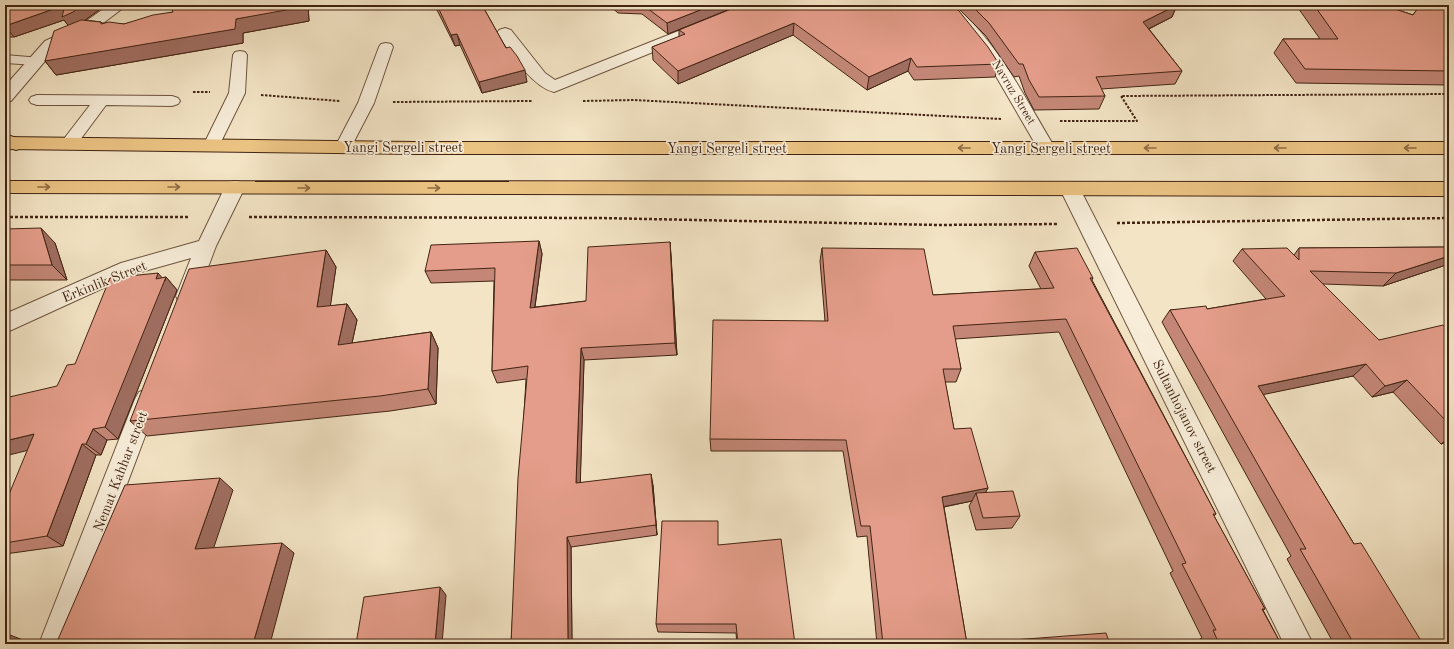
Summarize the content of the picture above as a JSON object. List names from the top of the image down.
{
  "streets": {
    "main road": ["Yangi Sergeli street"],
    "street": [
      "Navruz Street",
      "Erkinlik Street",
      "Sultanhojanov street",
      "Nemat Kahhar street"
    ]
  },
  "crossings": [
    ["Navruz Street", "Yangi Sergeli street"]
  ]
}
